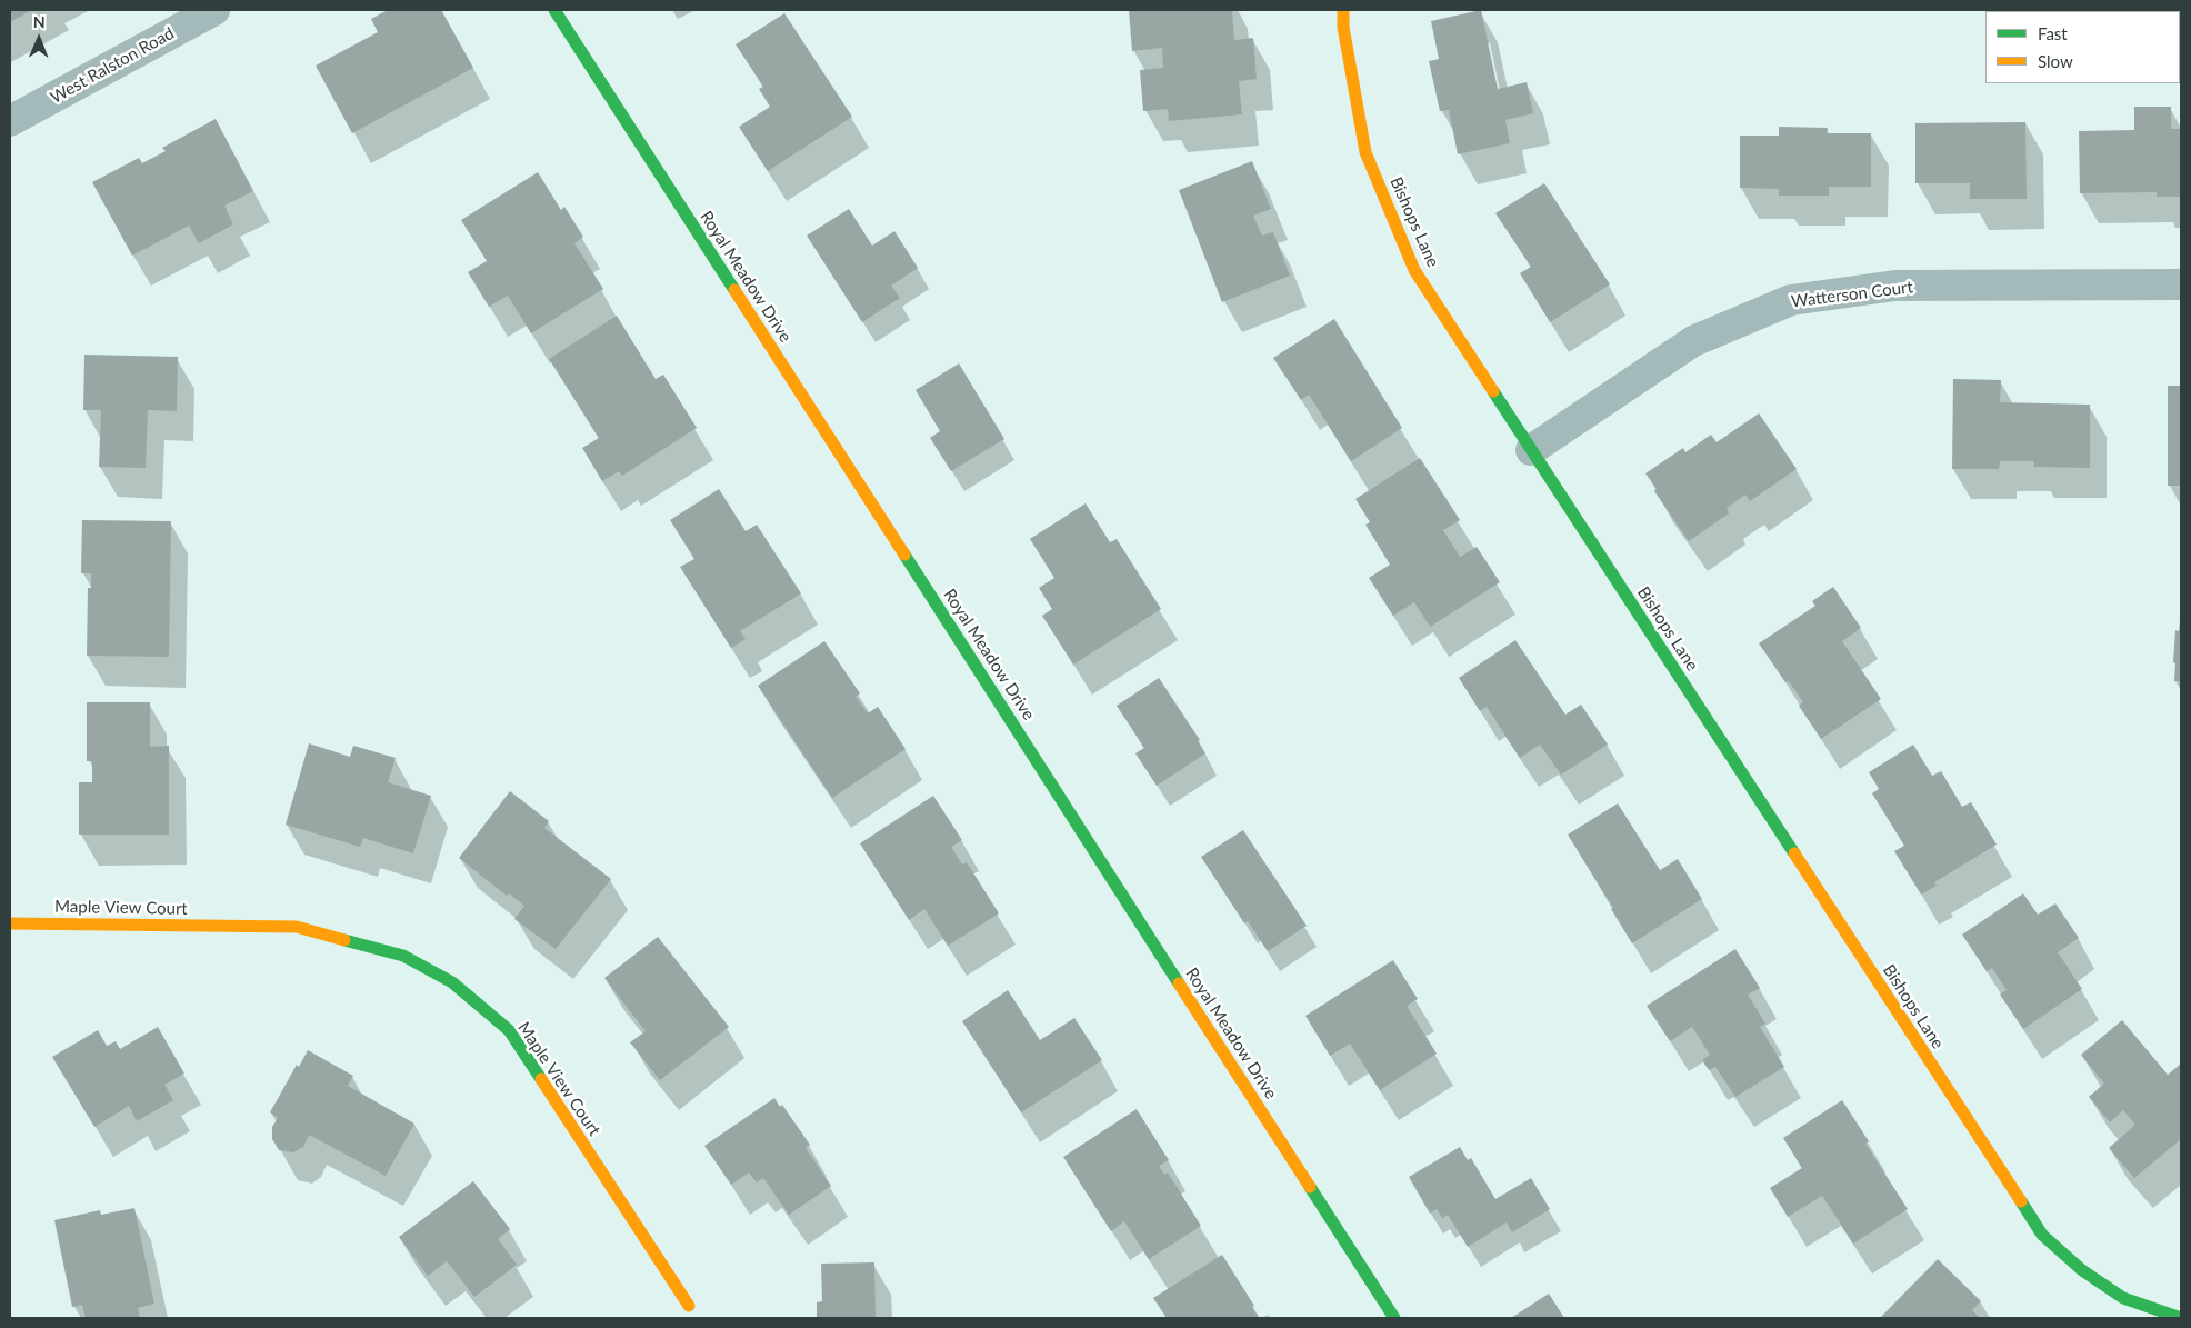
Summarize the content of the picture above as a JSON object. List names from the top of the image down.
{
  "streets": {
    "street": [
      "West Ralston Road",
      "Bishops Lane",
      "Royal Meadow Drive",
      "Watterson Court",
      "Maple View Court"
    ]
  },
  "crossings": [
    ["Bishops Lane", "Watterson Court"]
  ],
  "legend": ["Fast", "Slow"],
  "north": "top"
}
